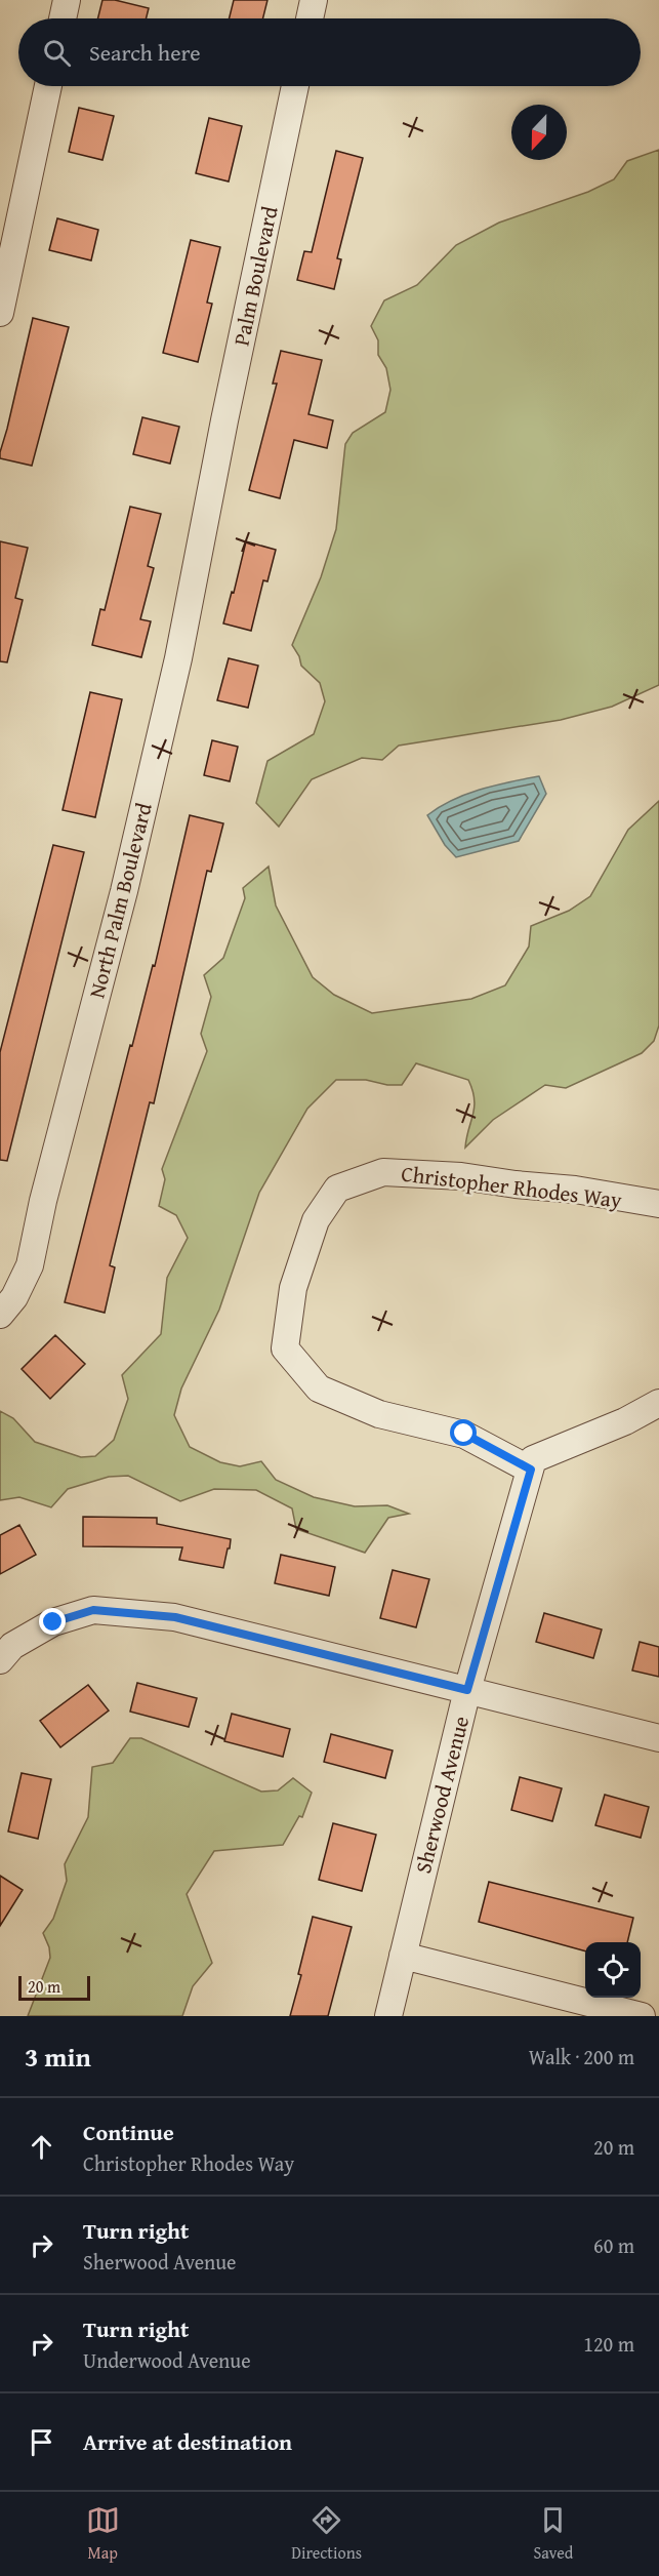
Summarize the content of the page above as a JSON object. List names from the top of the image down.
{
  "streets": {
    "street": [
      "Palm Boulevard",
      "North Palm Boulevard",
      "Christopher Rhodes Way",
      "Sherwood Avenue"
    ]
  },
  "crossings": [
    ["Palm Boulevard", "North Palm Boulevard"],
    ["Christopher Rhodes Way", "Sherwood Avenue"]
  ],
  "scale_bar": "20 m",
  "north": "bottom",
  "page": {
    "search": "Search here",
    "scale": "20 m",
    "heading": ["3 min", "Walk · 200 m"],
    "list": [
      ["Continue", "Christopher Rhodes Way", "20 m"],
      ["Turn right", "Sherwood Avenue", "60 m"],
      ["Turn right", "Underwood Avenue", "120 m"],
      "Arrive at destination"
    ],
    "nav": ["Map", "Directions", "Saved"]
  }
}
